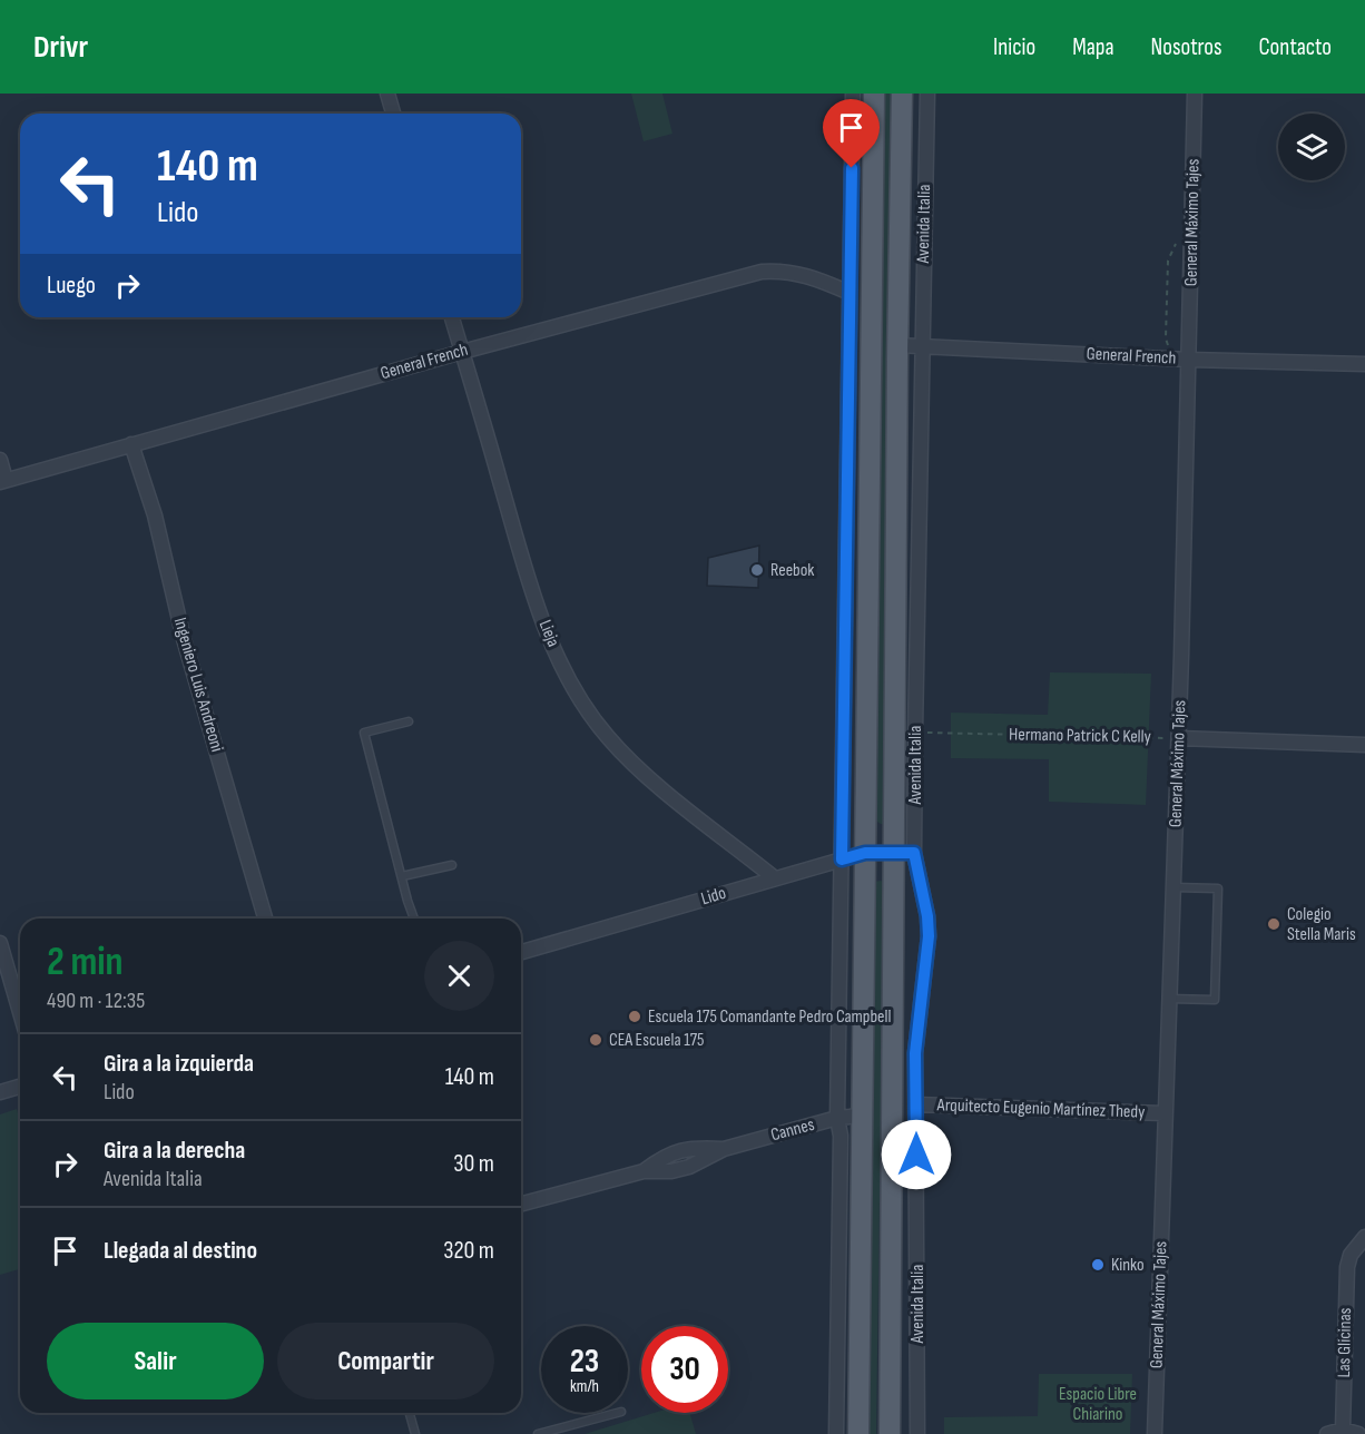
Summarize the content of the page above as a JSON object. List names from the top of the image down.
{
  "streets": {
    "main road": ["Avenida Italia"],
    "street": [
      "General Máximo Tajes",
      "General French",
      "Lieja",
      "Ingeniero Luis Andreoni",
      "Lido",
      "Arquitecto Eugenio Martínez Thedy",
      "Cannes",
      "Las Glicinas"
    ],
    "path": ["Hermano Patrick C Kelly"]
  },
  "crossings": [
    ["General Máximo Tajes", "General French"],
    ["General Máximo Tajes", "Hermano Patrick C Kelly"],
    ["General Máximo Tajes", "Arquitecto Eugenio Martínez Thedy"],
    ["Avenida Italia", "General French"],
    ["Avenida Italia", "Hermano Patrick C Kelly"],
    ["Avenida Italia", "Lido"],
    ["Avenida Italia", "Arquitecto Eugenio Martínez Thedy"],
    ["General French", "Lieja"],
    ["General French", "Ingeniero Luis Andreoni"],
    ["Lieja", "Lido"]
  ],
  "parks": ["Espacio Libre Chiarino"],
  "places": [
    "Reebok",
    "Colegio Stella Maris",
    "Escuela 175 Comandante Pedro Campbell",
    "CEA Escuela 175",
    "Kinko"
  ],
  "page": {
    "header": "Drivr",
    "nav": [
      "Inicio",
      "Mapa",
      "Nosotros",
      "Contacto"
    ],
    "turn": ["140 m", "Lido"],
    "then": "Luego",
    "heading": ["2 min", "490 m · 12:35"],
    "list": [
      {
        "name": "Gira a la izquierda",
        "note": "Lido",
        "value": "140 m"
      },
      {
        "name": "Gira a la derecha",
        "note": "Avenida Italia",
        "value": "30 m"
      },
      {
        "name": "Llegada al destino",
        "value": "320 m"
      }
    ],
    "buttons": ["Salir", "Compartir"],
    "speed": "23 km/h",
    "limit": "30"
  }
}
